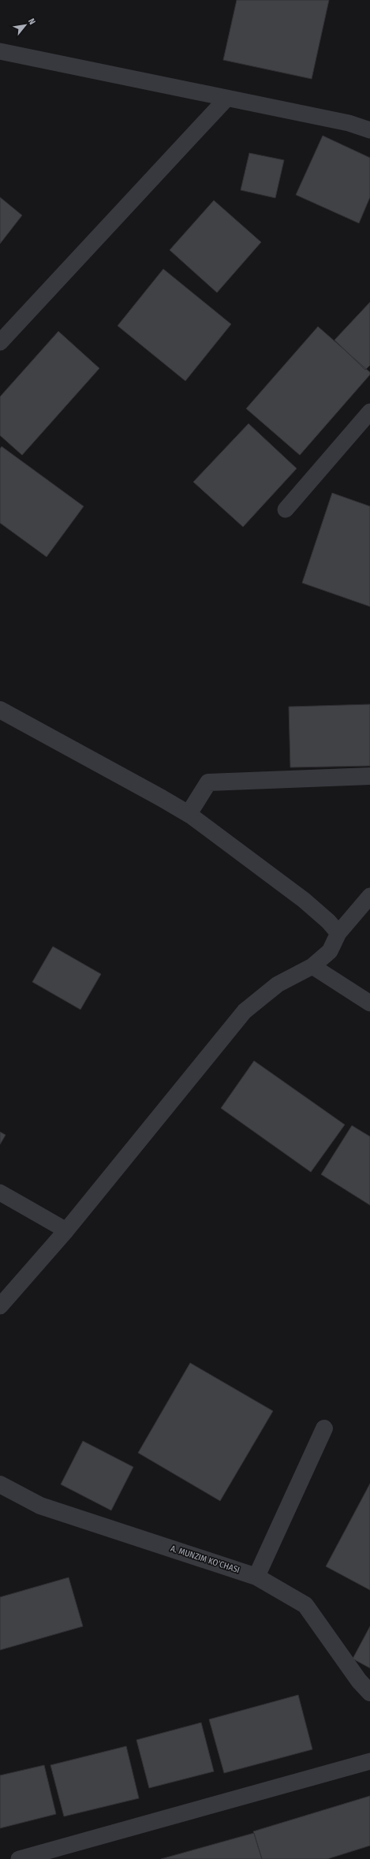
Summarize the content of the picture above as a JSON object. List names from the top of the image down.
{
  "streets": {
    "street": ["A. MUNZIM KO'CHASI"]
  },
  "north": "top right"
}
